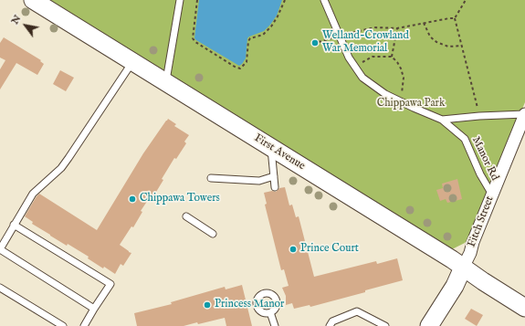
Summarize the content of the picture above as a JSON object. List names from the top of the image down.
{
  "streets": {
    "street": ["First Avenue", "Fitch Street"],
    "lane": ["Manor Rd"]
  },
  "crossings": [
    ["First Avenue", "Fitch Street"],
    ["Manor Rd", "Fitch Street"]
  ],
  "parks": ["Chippawa Park"],
  "places": [
    "Welland-Crowland War Memorial",
    "Chippawa Towers",
    "Prince Court",
    "Princess Manor"
  ],
  "north": "top left"
}
